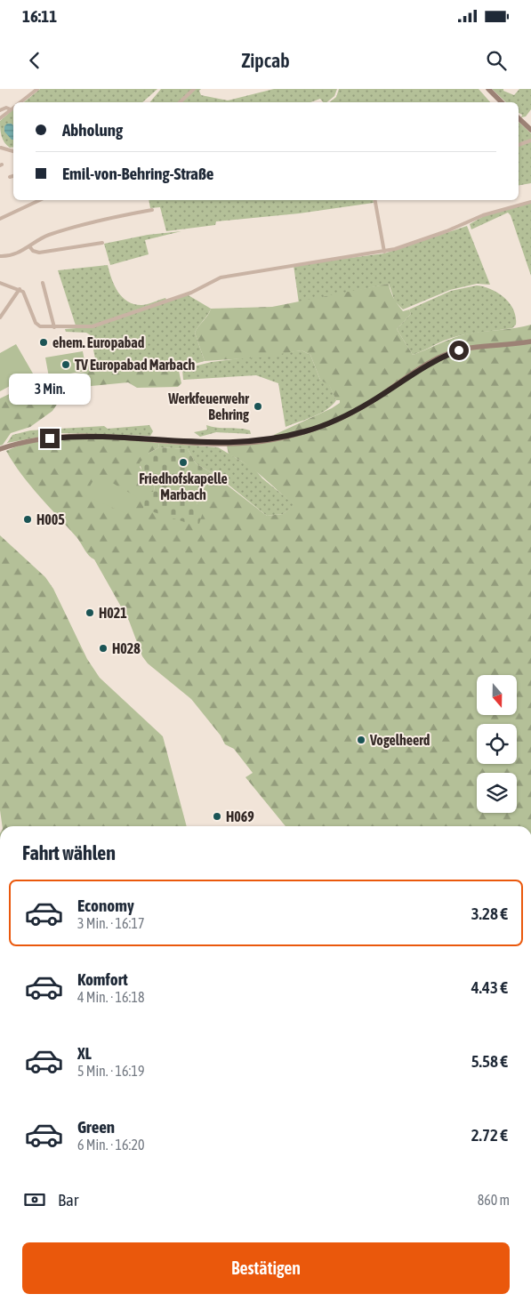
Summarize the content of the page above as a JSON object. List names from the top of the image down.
{
  "places": [
    "ehem. Europabad",
    "TV Europabad Marbach",
    "Werkfeuerwehr Behring",
    "Friedhofskapelle Marbach",
    "H005",
    "H021",
    "H028",
    "Vogelheerd",
    "H069"
  ],
  "north": "bottom",
  "page": {
    "status": "16:11",
    "header": "Zipcab",
    "banner": ["Abholung", "Emil-von-Behring-Straße"],
    "bubble": "3 Min.",
    "heading": "Fahrt wählen",
    "list": [
      {
        "name": "Economy",
        "note": "3 Min. · 16:17",
        "value": "3.28 €"
      },
      {
        "name": "Komfort",
        "note": "4 Min. · 16:18",
        "value": "4.43 €"
      },
      {
        "name": "XL",
        "note": "5 Min. · 16:19",
        "value": "5.58 €"
      },
      {
        "name": "Green",
        "note": "6 Min. · 16:20",
        "value": "2.72 €"
      }
    ],
    "pay": ["Bar", "860 m"],
    "buttons": "Bestätigen"
  }
}
